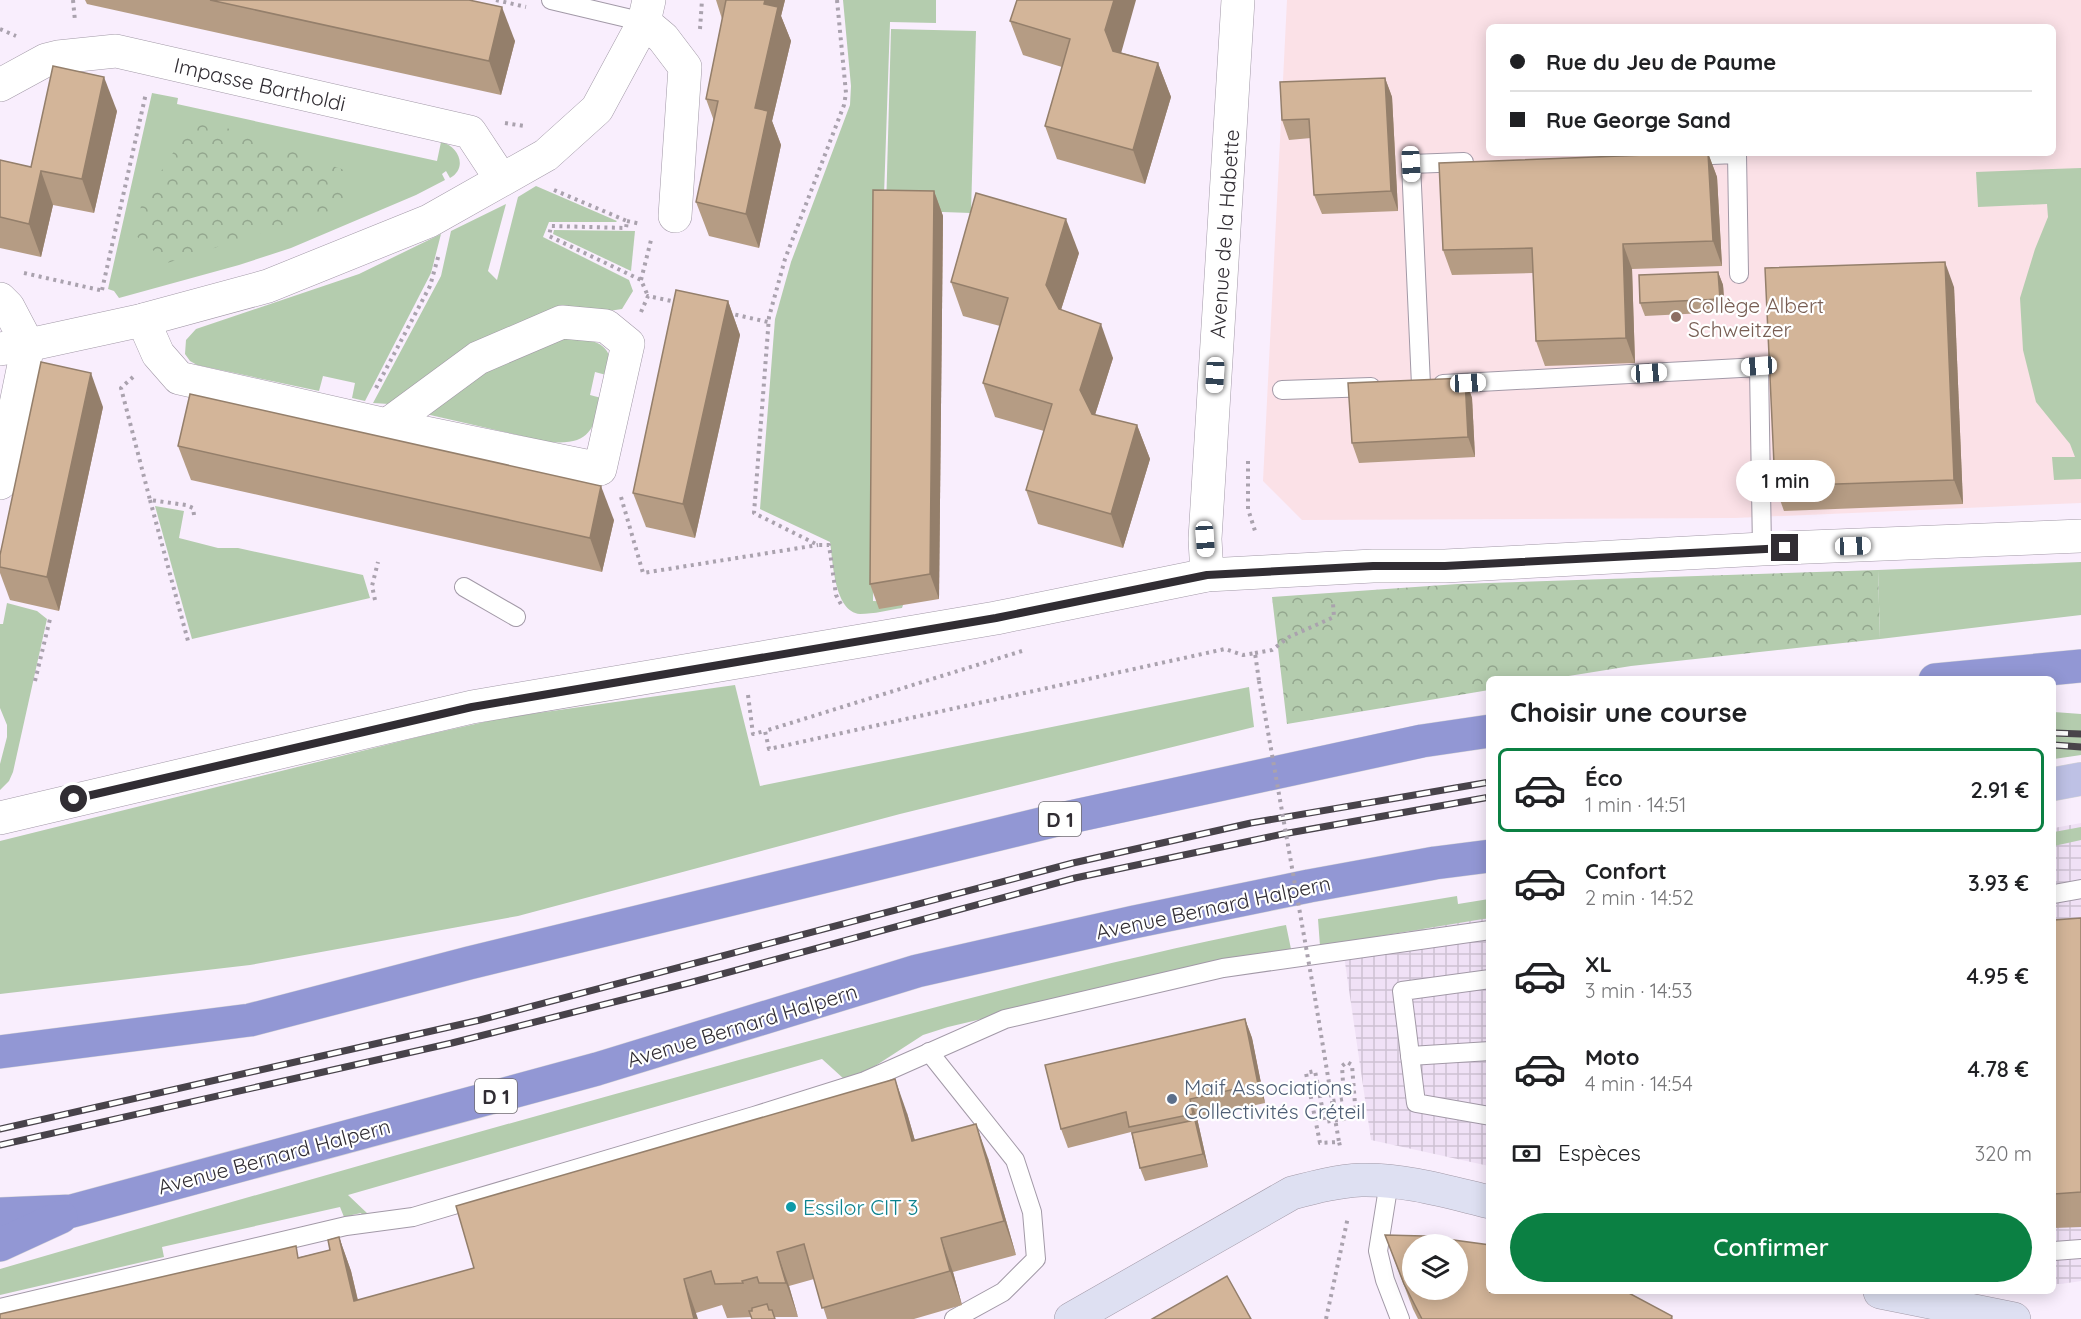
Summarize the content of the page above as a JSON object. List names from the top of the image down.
{
  "streets": {
    "highway": ["D 1", "Avenue Bernard Halpern"],
    "street": ["Impasse Bartholdi", "Avenue de la Habette"]
  },
  "places": ["Collège Albert Schweitzer", "Maif Associations Collectivités Créteil", "Essilor CIT 3"],
  "page": {
    "banner": ["Rue du Jeu de Paume", "Rue George Sand"],
    "bubble": "1 min",
    "heading": "Choisir une course",
    "list": [
      {
        "name": "Éco",
        "note": "1 min · 14:51",
        "value": "2.91 €"
      },
      {
        "name": "Confort",
        "note": "2 min · 14:52",
        "value": "3.93 €"
      },
      {
        "name": "XL",
        "note": "3 min · 14:53",
        "value": "4.95 €"
      },
      {
        "name": "Moto",
        "note": "4 min · 14:54",
        "value": "4.78 €"
      }
    ],
    "pay": ["Espèces", "320 m"],
    "buttons": "Confirmer"
  }
}
